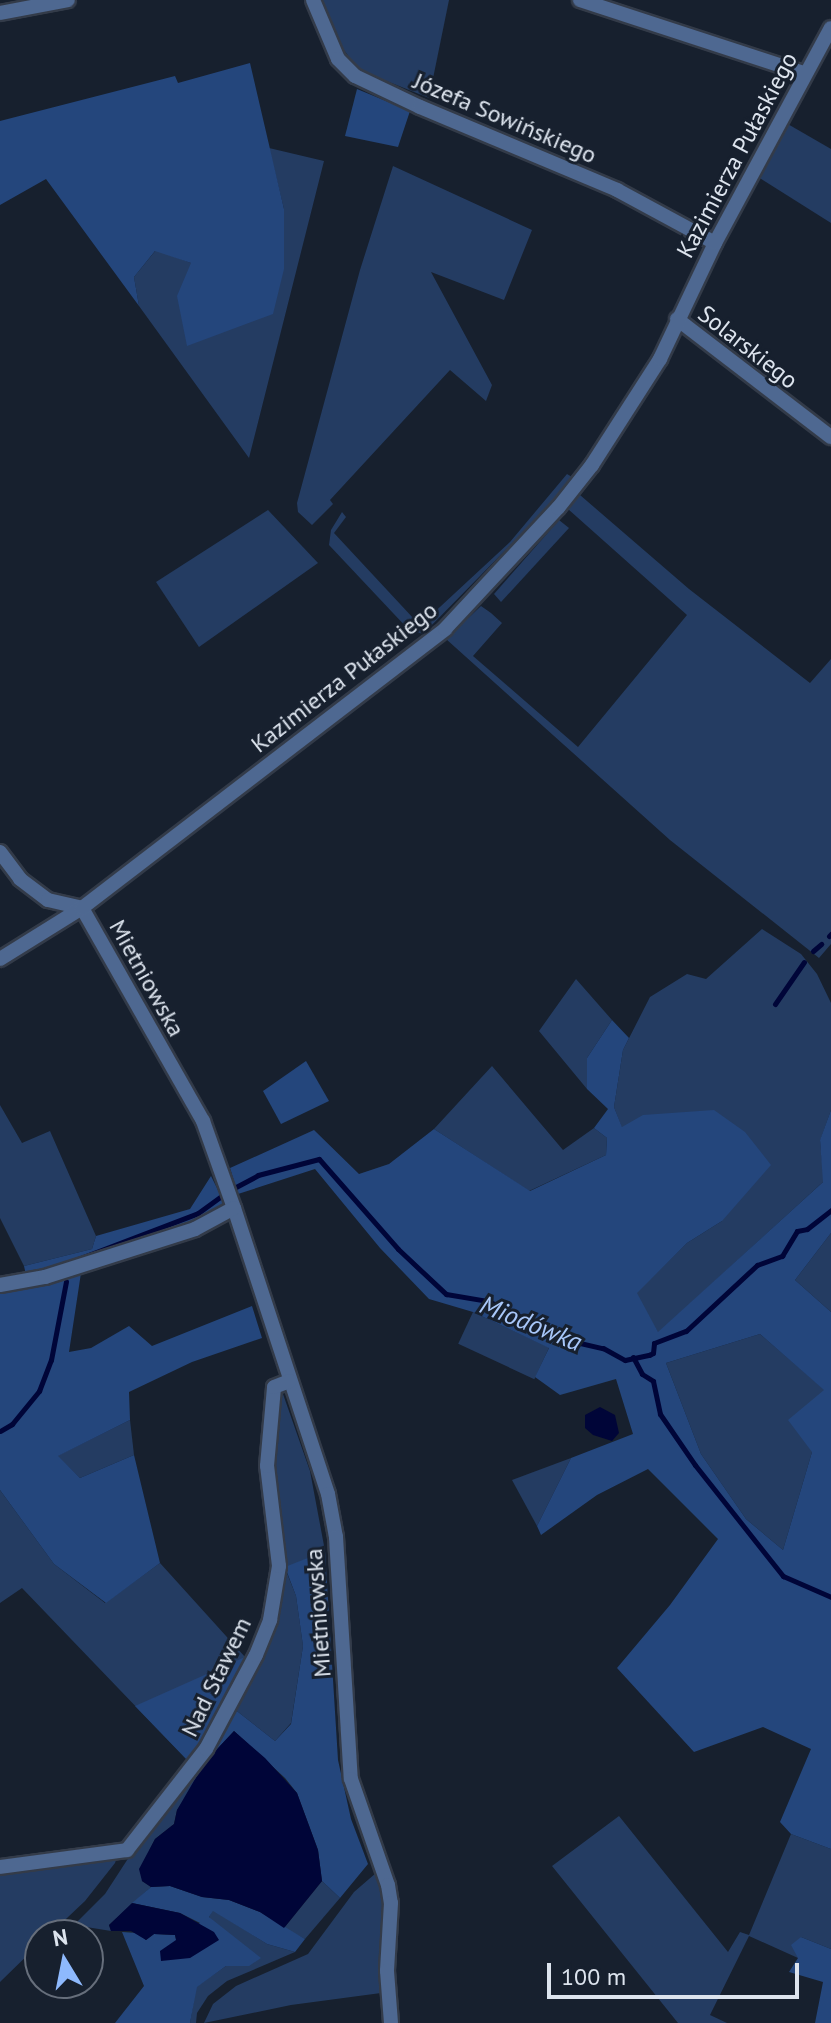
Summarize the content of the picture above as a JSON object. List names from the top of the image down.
{
  "streets": {
    "street": [
      "Józefa Sowińskiego",
      "Kazimierza Pułaskiego",
      "Solarskiego",
      "Mietniowska",
      "Nad Stawem"
    ]
  },
  "crossings": [
    ["Józefa Sowińskiego", "Kazimierza Pułaskiego"],
    ["Kazimierza Pułaskiego", "Solarskiego"],
    ["Kazimierza Pułaskiego", "Mietniowska"],
    ["Mietniowska", "Nad Stawem"]
  ],
  "water": ["Miodówka"],
  "scale_bar": "100 m",
  "north": "top"
}
